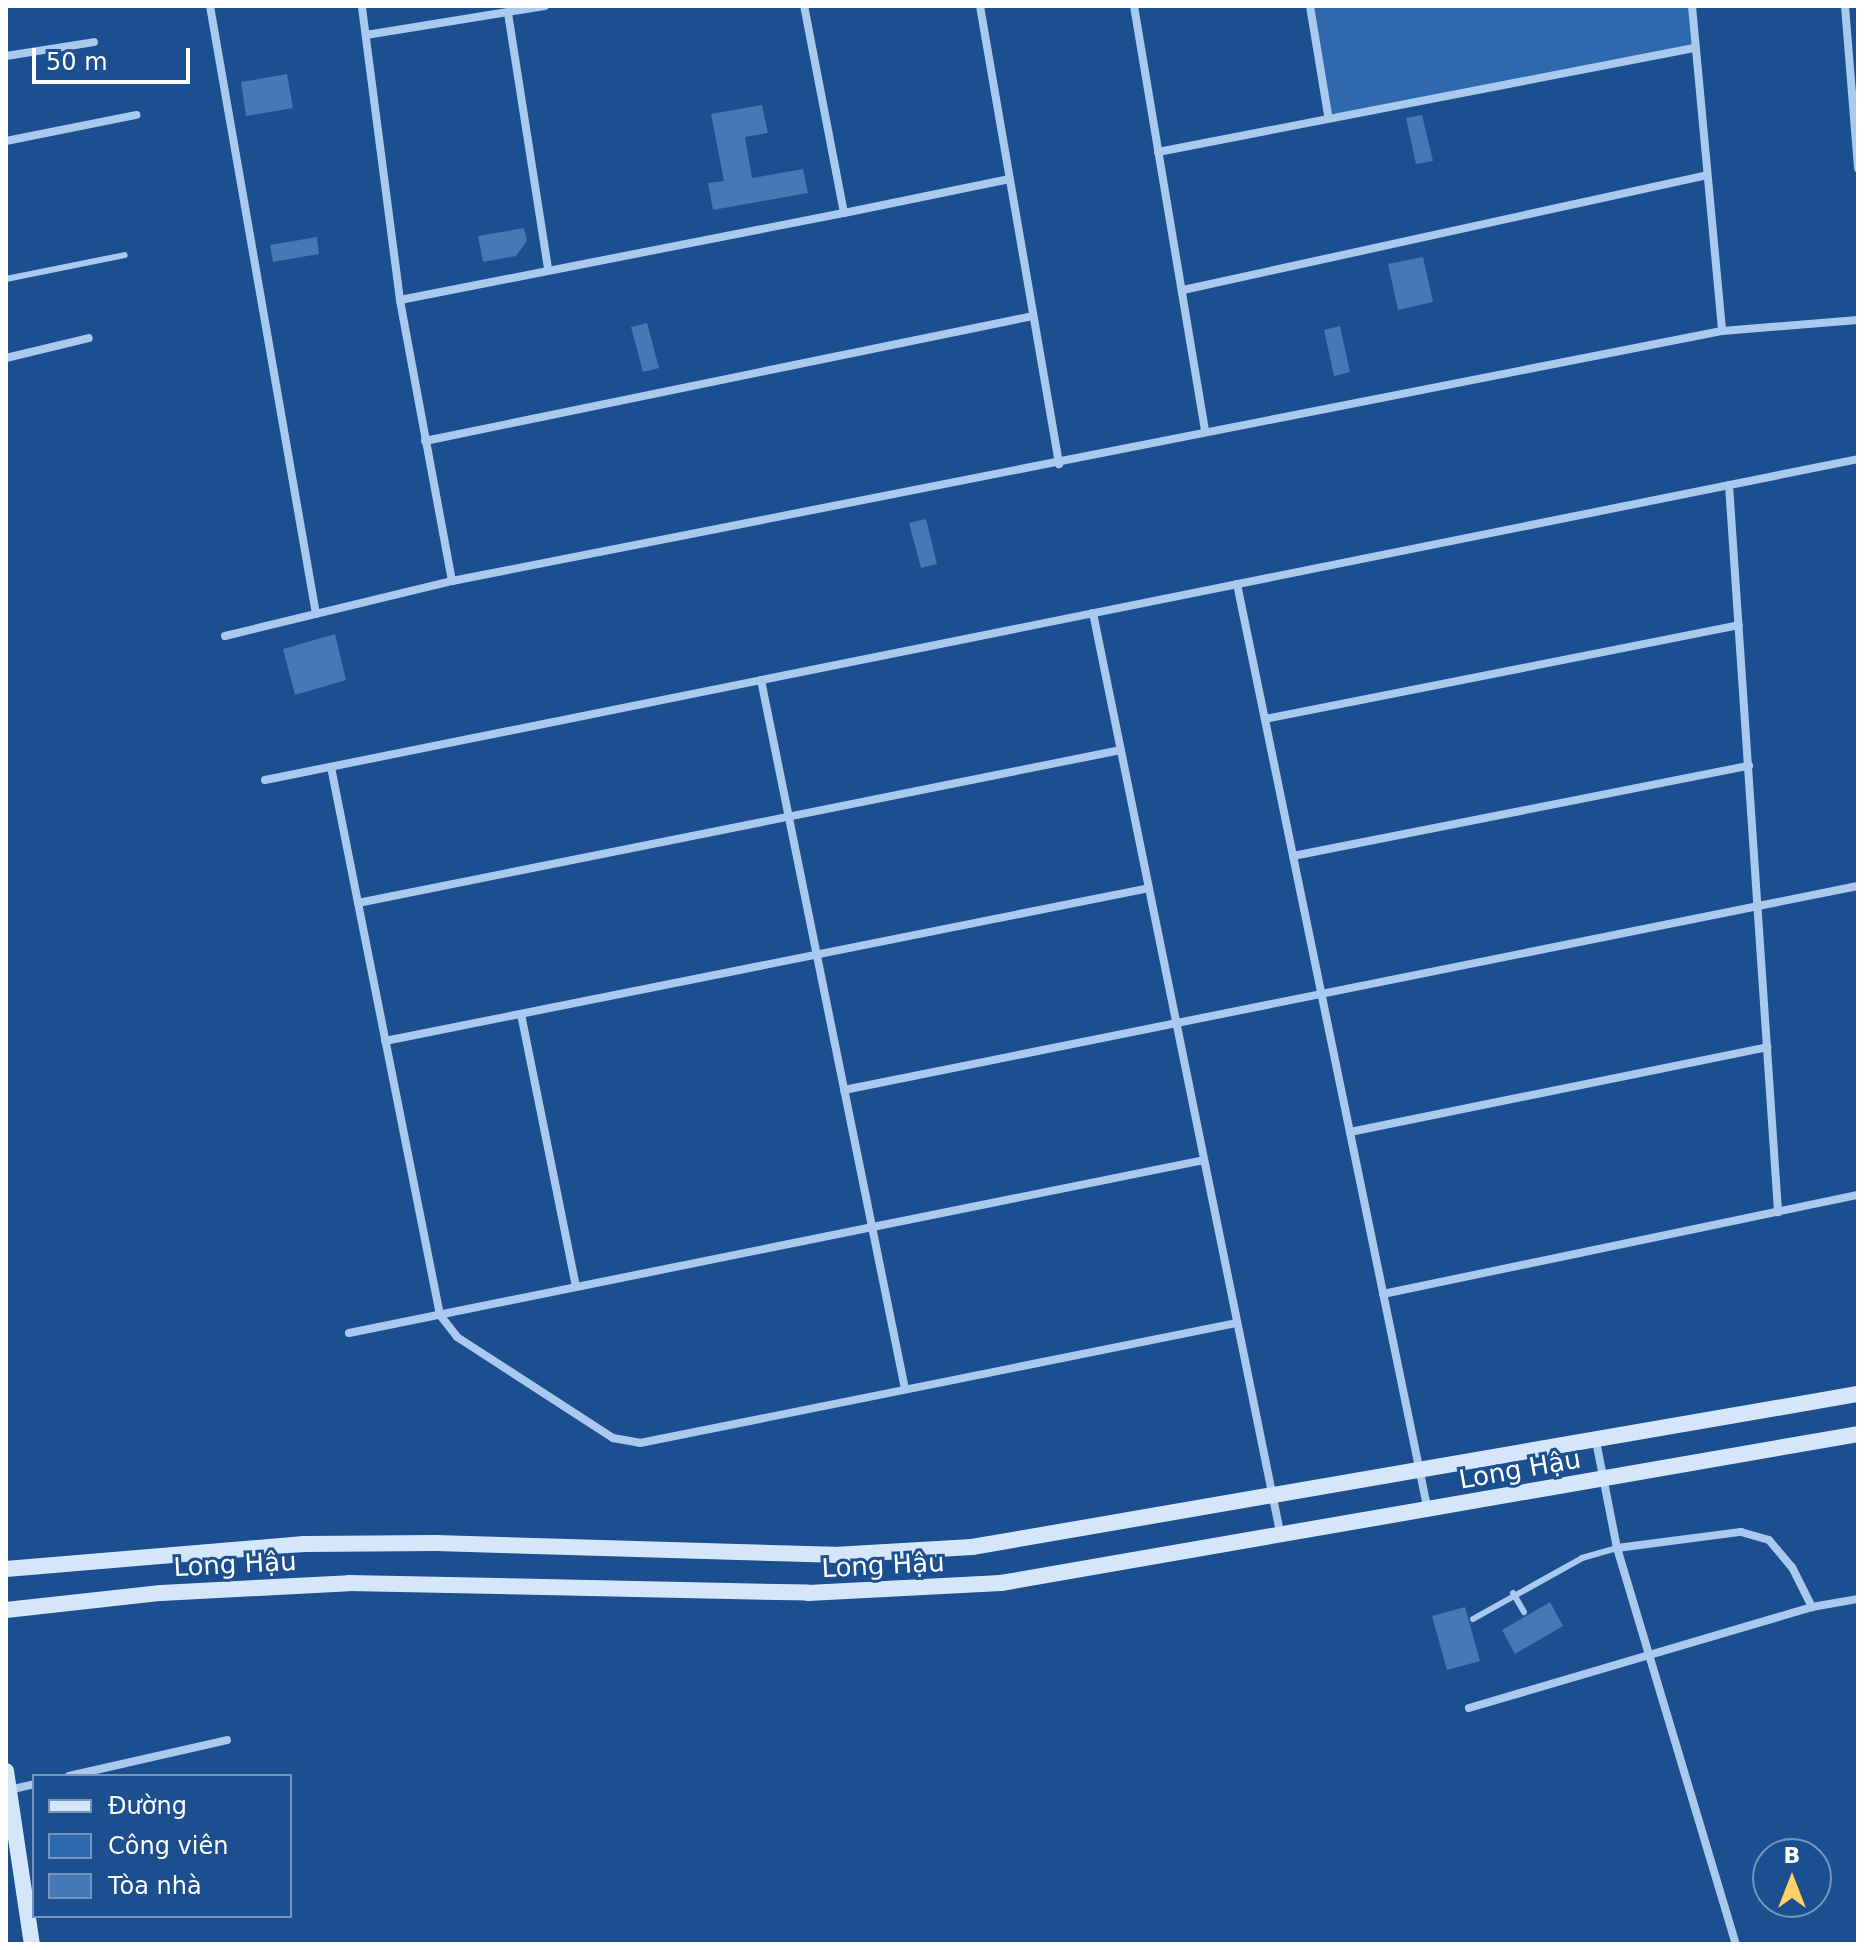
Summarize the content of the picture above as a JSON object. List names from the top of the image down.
{
  "streets": {
    "main road": ["Long Hậu"]
  },
  "legend": ["Đường", "Công viên", "Tòa nhà"],
  "scale_bar": "50 m",
  "north": "top"
}
